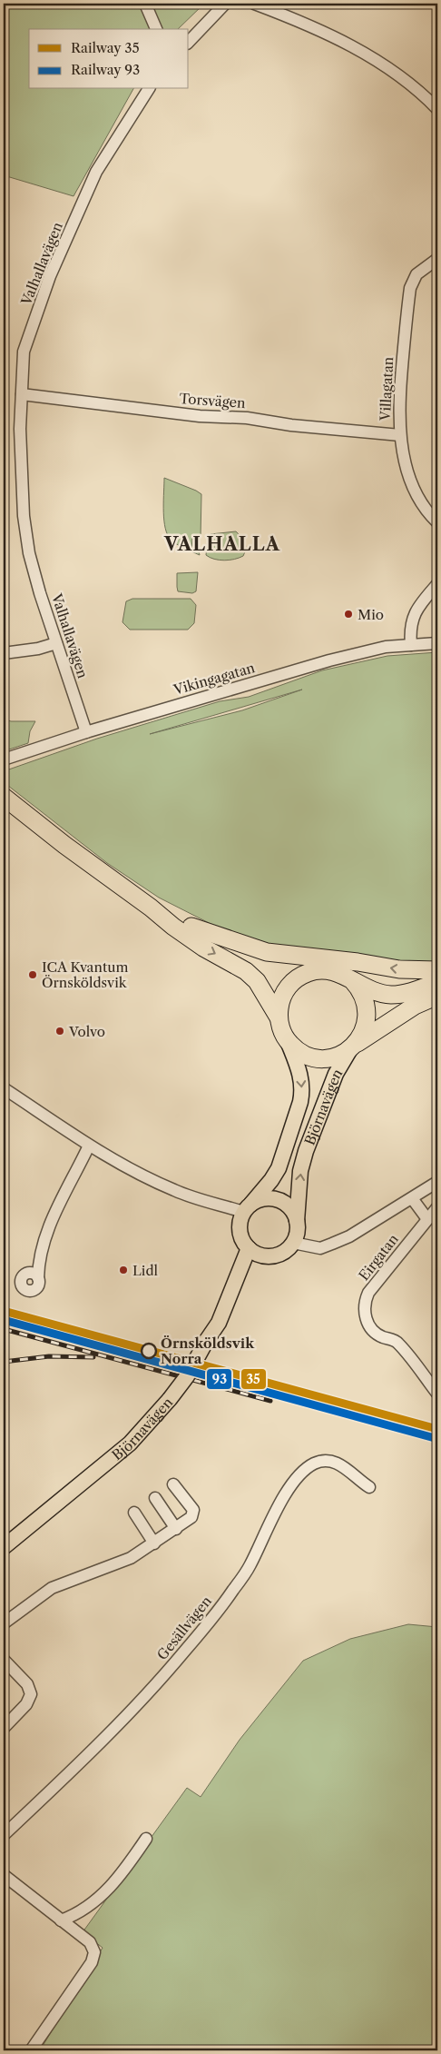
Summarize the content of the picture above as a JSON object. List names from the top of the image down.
{
  "streets": {
    "main road": ["Björnavägen"],
    "street": [
      "Valhallavägen",
      "Villagatan",
      "Torsvägen",
      "Vikingagatan",
      "Eirgatan",
      "Gesällvägen"
    ]
  },
  "crossings": [
    ["Valhallavägen", "Torsvägen"],
    ["Valhallavägen", "Vikingagatan"],
    ["Villagatan", "Torsvägen"]
  ],
  "districts": ["VALHALLA"],
  "places": [
    "Mio",
    "ICA Kvantum Örnsköldsvik",
    "Volvo",
    "Lidl",
    "Örnsköldsvik Norra"
  ],
  "lines": ["rail line 35", "rail line 93"],
  "legend": ["Railway 35", "Railway 93"]
}
